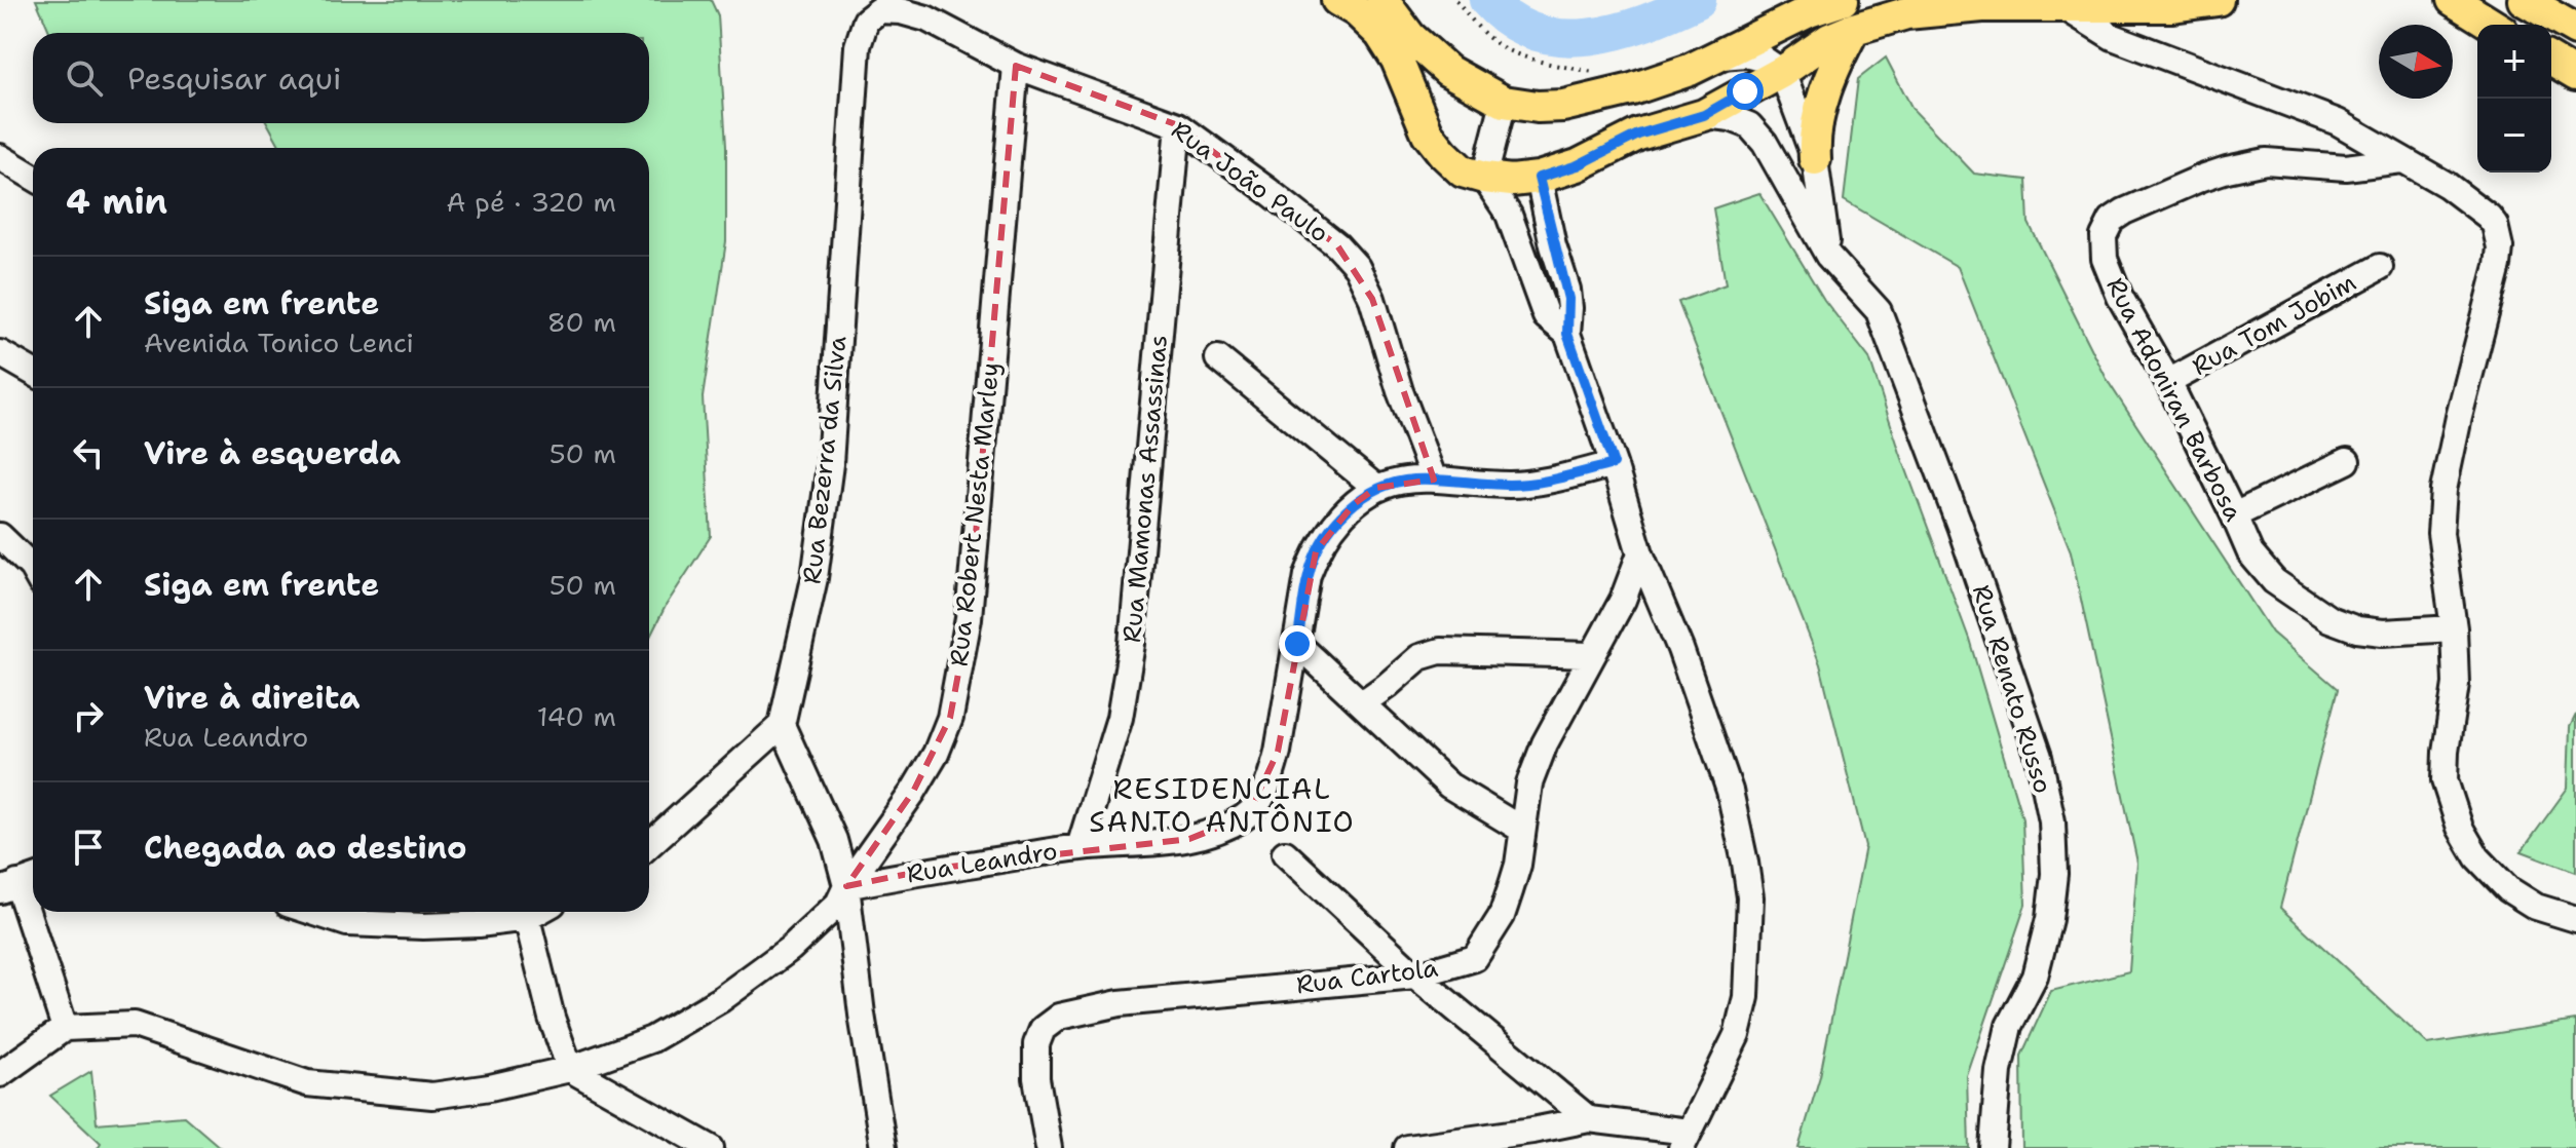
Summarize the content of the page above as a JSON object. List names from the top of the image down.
{
  "streets": {
    "street": [
      "Rua João Paulo",
      "Rua Tom Jobim",
      "Rua Adoniran Barbosa",
      "Rua Bezerra da Silva",
      "Rua Mamonas Assassinas",
      "Rua Robert Nesta Marley",
      "Rua Renato Russo",
      "Rua Leandro",
      "Rua Cartola"
    ]
  },
  "crossings": [
    ["Rua João Paulo", "Rua Bezerra da Silva"],
    ["Rua João Paulo", "Rua Mamonas Assassinas"],
    ["Rua João Paulo", "Rua Robert Nesta Marley"],
    ["Rua Tom Jobim", "Rua Adoniran Barbosa"],
    ["Rua Mamonas Assassinas", "Rua Leandro"],
    ["Rua Robert Nesta Marley", "Rua Leandro"]
  ],
  "districts": ["RESIDENCIAL SANTO ANTÔNIO"],
  "north": "right",
  "page": {
    "map_buttons": ["+", "−"],
    "search": "Pesquisar aqui",
    "heading": ["4 min", "A pé · 320 m"],
    "list": [
      ["Siga em frente", "Avenida Tonico Lenci", "80 m"],
      ["Vire à esquerda", "50 m"],
      ["Siga em frente", "50 m"],
      ["Vire à direita", "Rua Leandro", "140 m"],
      "Chegada ao destino"
    ]
  }
}
